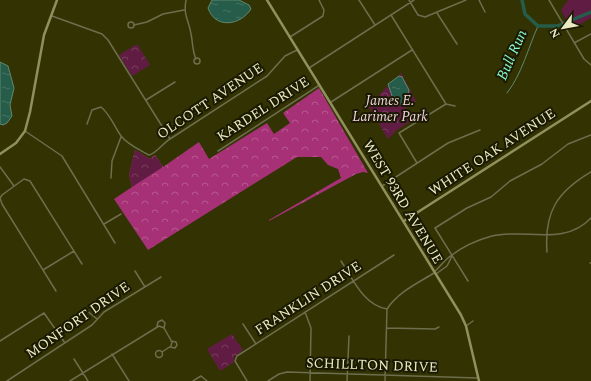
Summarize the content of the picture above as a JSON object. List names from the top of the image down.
{
  "streets": {
    "street": [
      "OLCOTT AVENUE",
      "KARDEL DRIVE",
      "WHITE OAK AVENUE",
      "WEST 93RD AVENUE",
      "FRANKLIN DRIVE",
      "MONFORT DRIVE",
      "SCHILLTON DRIVE"
    ]
  },
  "crossings": [
    ["OLCOTT AVENUE", "WEST 93RD AVENUE"],
    ["KARDEL DRIVE", "WEST 93RD AVENUE"],
    ["WHITE OAK AVENUE", "WEST 93RD AVENUE"],
    ["WEST 93RD AVENUE", "SCHILLTON DRIVE"]
  ],
  "water": ["Bull Run"],
  "parks": ["James E. Larimer Park"],
  "north": "bottom left"
}
